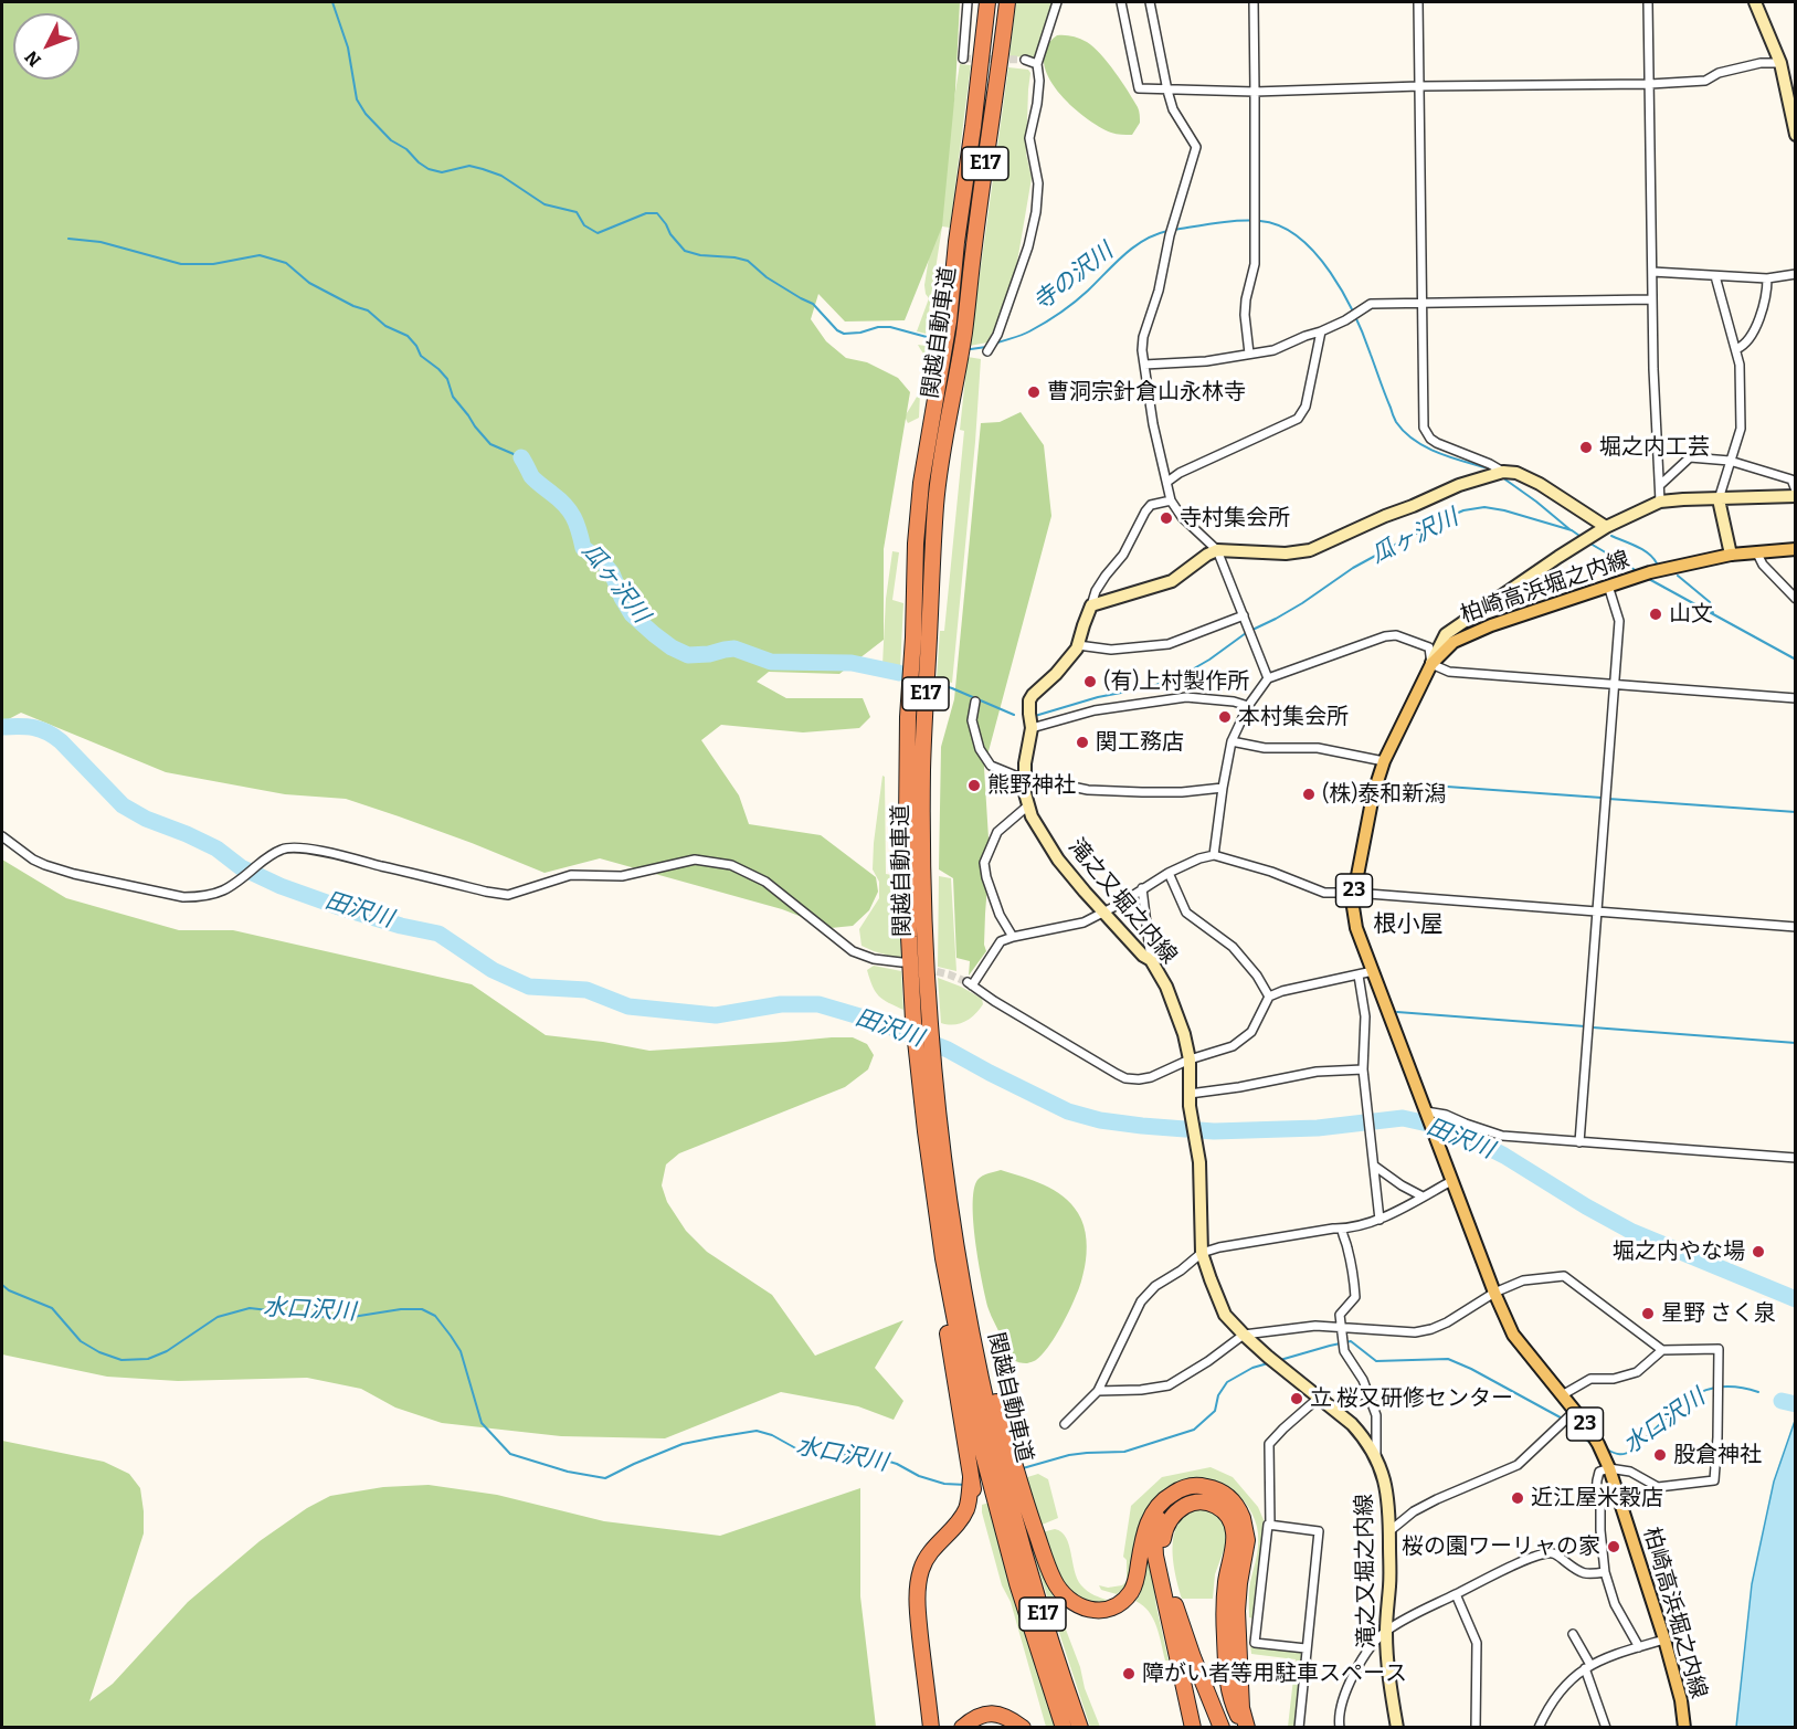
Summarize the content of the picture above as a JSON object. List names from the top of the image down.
{
  "streets": {
    "highway": ["E17", "関越自動車道"],
    "main road": ["柏崎高浜堀之内線", "23", "滝之又堀之内線"]
  },
  "districts": ["根小屋"],
  "water": [
    "寺の沢川",
    "瓜ヶ沢川",
    "田沢川",
    "水口沢川"
  ],
  "places": [
    "曹洞宗針倉山永林寺",
    "堀之内工芸",
    "寺村集会所",
    "山文",
    "(有)上村製作所",
    "本村集会所",
    "関工務店",
    "熊野神社",
    "(株)泰和新潟",
    "堀之内やな場",
    "星野 さく泉",
    "立 桜又研修センター",
    "股倉神社",
    "近江屋米穀店",
    "桜の園ワーリャの家",
    "障がい者等用駐車スペース"
  ],
  "north": "bottom left"
}
